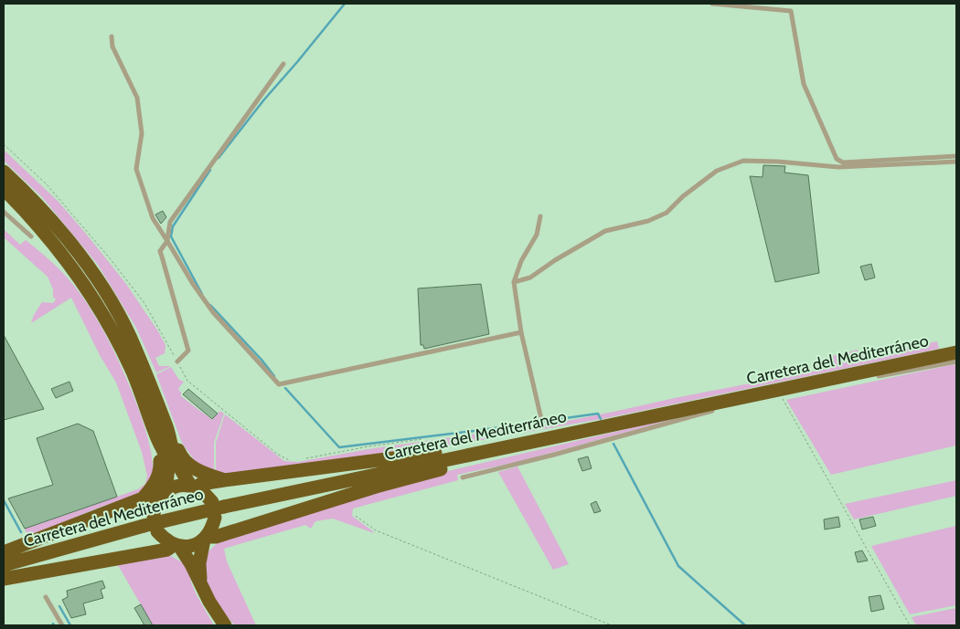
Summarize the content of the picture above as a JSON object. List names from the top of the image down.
{
  "streets": {
    "highway": ["Carretera del Mediterráneo"]
  }
}
